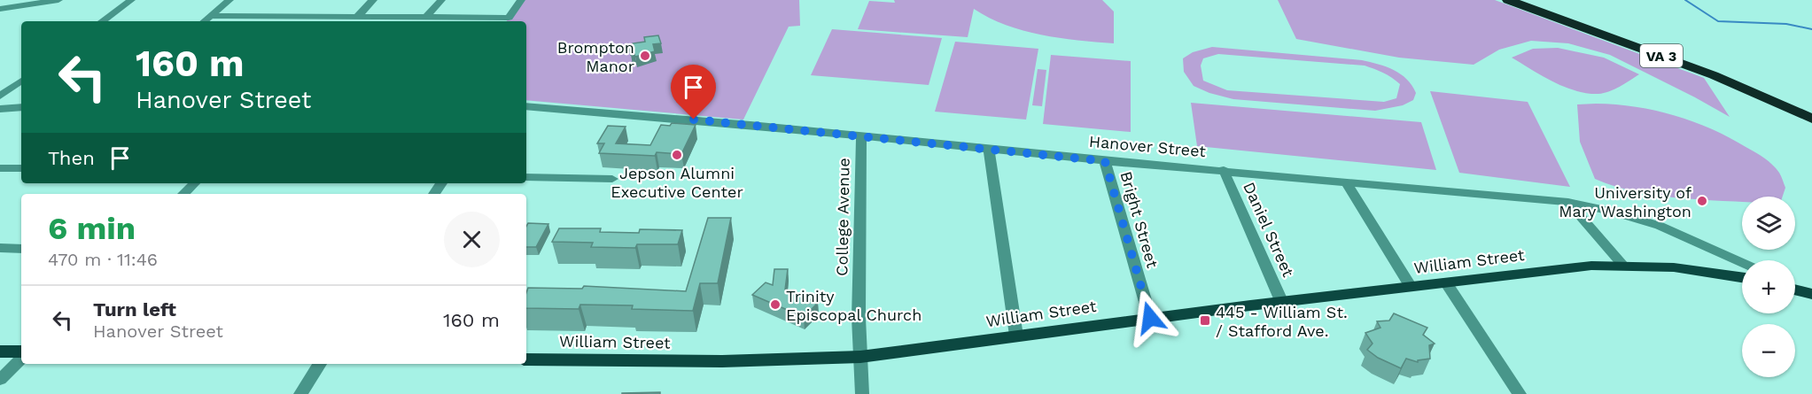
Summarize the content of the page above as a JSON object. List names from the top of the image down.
{
  "streets": {
    "highway": ["VA 3"],
    "main road": ["William Street"],
    "street": [
      "Hanover Street",
      "College Avenue",
      "Bright Street",
      "Daniel Street"
    ]
  },
  "crossings": [
    ["Hanover Street", "College Avenue"],
    ["Hanover Street", "Bright Street"],
    ["Hanover Street", "Daniel Street"],
    ["College Avenue", "William Street"],
    ["Bright Street", "William Street"],
    ["Daniel Street", "William Street"]
  ],
  "places": {
    "other": [
      "Brompton Manor",
      "Jepson Alumni Executive Center",
      "University of Mary Washington",
      "Trinity Episcopal Church"
    ],
    "transit": ["445 - William St. / Stafford Ave."]
  },
  "page": {
    "turn": ["160 m", "Hanover Street"],
    "then": "Then",
    "heading": ["6 min", "470 m · 11:46"],
    "map_buttons": ["+", "−"],
    "list": [
      {
        "name": "Turn left",
        "note": "Hanover Street",
        "value": "160 m"
      }
    ]
  }
}
